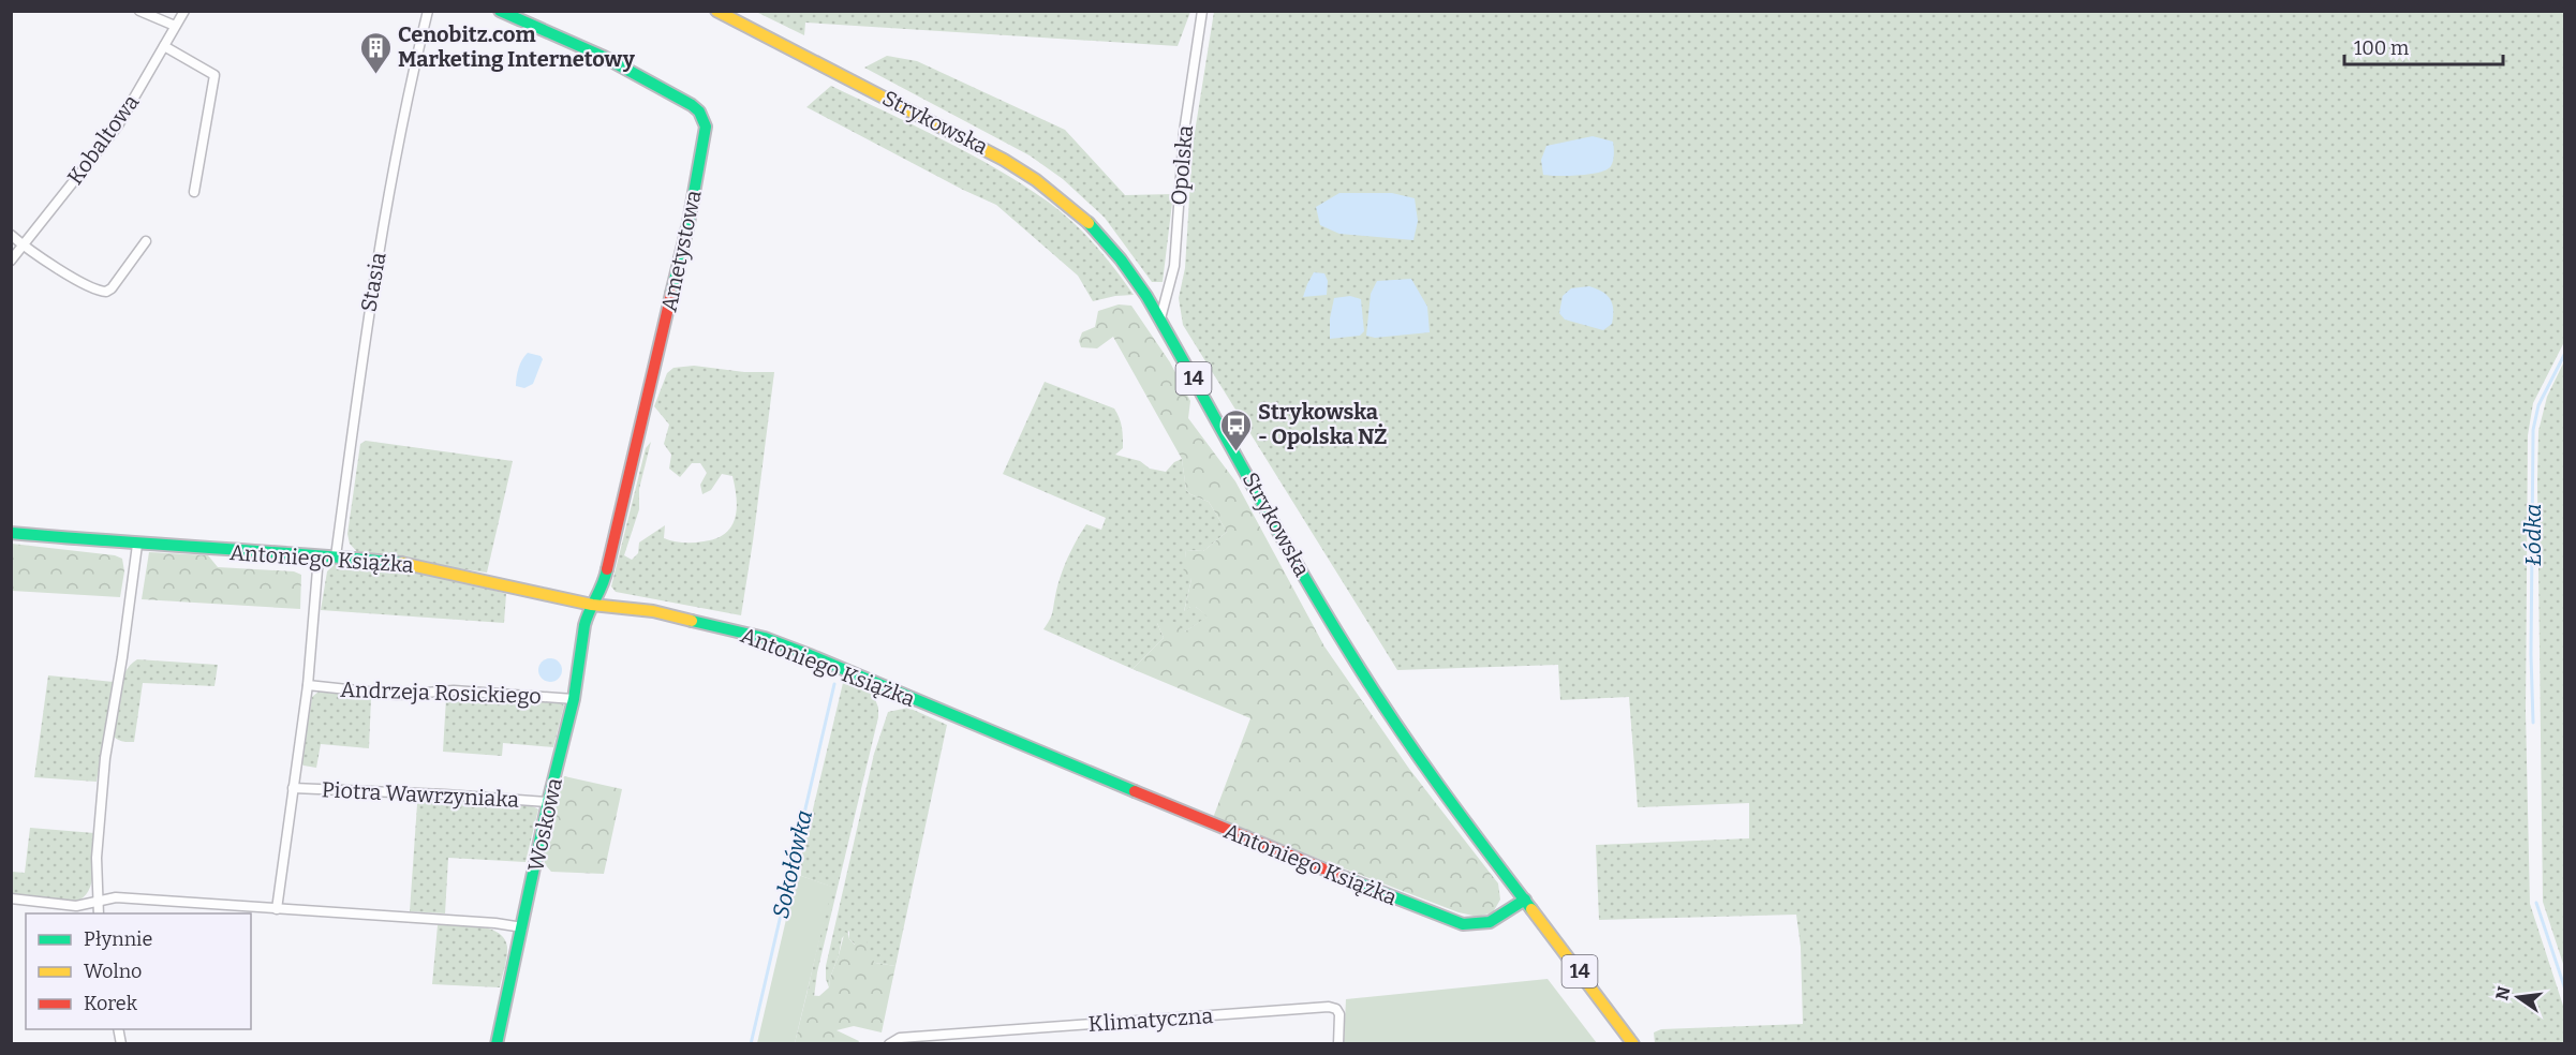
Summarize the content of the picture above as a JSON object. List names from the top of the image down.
{
  "streets": {
    "street": [
      "Strykowska",
      "Kobaltowa",
      "Opolska",
      "Ametystowa",
      "Stasia",
      "14",
      "Antoniego Książka",
      "Andrzeja Rosickiego",
      "Piotra Wawrzyniaka",
      "Woskowa",
      "Klimatyczna"
    ]
  },
  "crossings": [
    ["Strykowska", "Opolska"],
    ["Strykowska", "Antoniego Książka"],
    ["Ametystowa", "Antoniego Książka"],
    ["Ametystowa", "Woskowa"],
    ["Stasia", "Antoniego Książka"],
    ["Antoniego Książka", "Woskowa"],
    ["Andrzeja Rosickiego", "Woskowa"],
    ["Piotra Wawrzyniaka", "Woskowa"]
  ],
  "water": ["Łódka", "Sokołówka"],
  "places": {
    "building": ["Cenobitz.com Marketing Internetowy"],
    "bus stop": ["Strykowska - Opolska NŻ"]
  },
  "legend": ["Płynnie", "Wolno", "Korek"],
  "scale_bar": "100 m",
  "north": "left"
}
